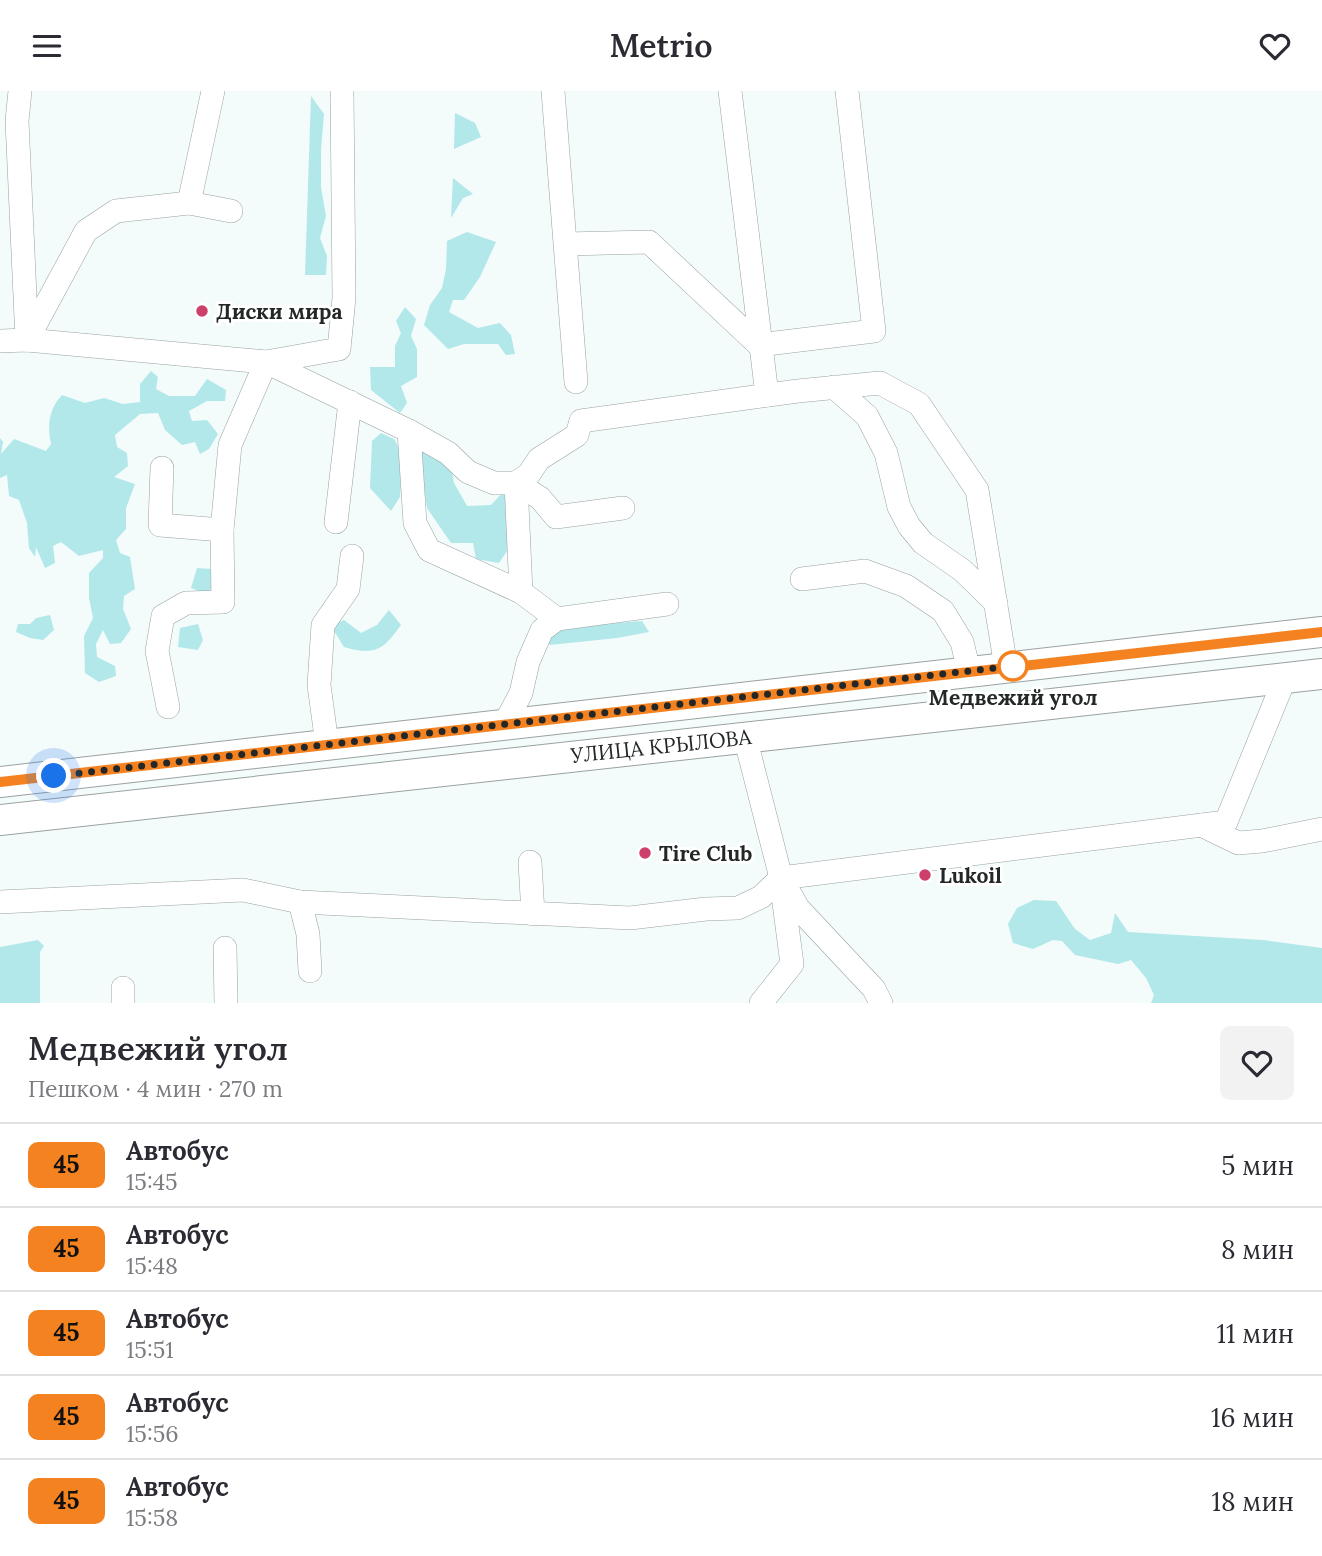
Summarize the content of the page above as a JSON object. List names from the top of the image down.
{
  "streets": {
    "main road": ["УЛИЦА КРЫЛОВА"]
  },
  "places": [
    "Диски мира",
    "Медвежий угол",
    "Tire Club",
    "Lukoil"
  ],
  "lines": ["bus line 45"],
  "page": {
    "header": "Metrio",
    "heading": ["Медвежий угол", "Пешком · 4 мин · 270 m"],
    "list": [
      {
        "mark": "45",
        "name": "Автобус",
        "note": "15:45",
        "value": "5 мин"
      },
      {
        "mark": "45",
        "name": "Автобус",
        "note": "15:48",
        "value": "8 мин"
      },
      {
        "mark": "45",
        "name": "Автобус",
        "note": "15:51",
        "value": "11 мин"
      },
      {
        "mark": "45",
        "name": "Автобус",
        "note": "15:56",
        "value": "16 мин"
      },
      {
        "mark": "45",
        "name": "Автобус",
        "note": "15:58",
        "value": "18 мин"
      }
    ]
  }
}
